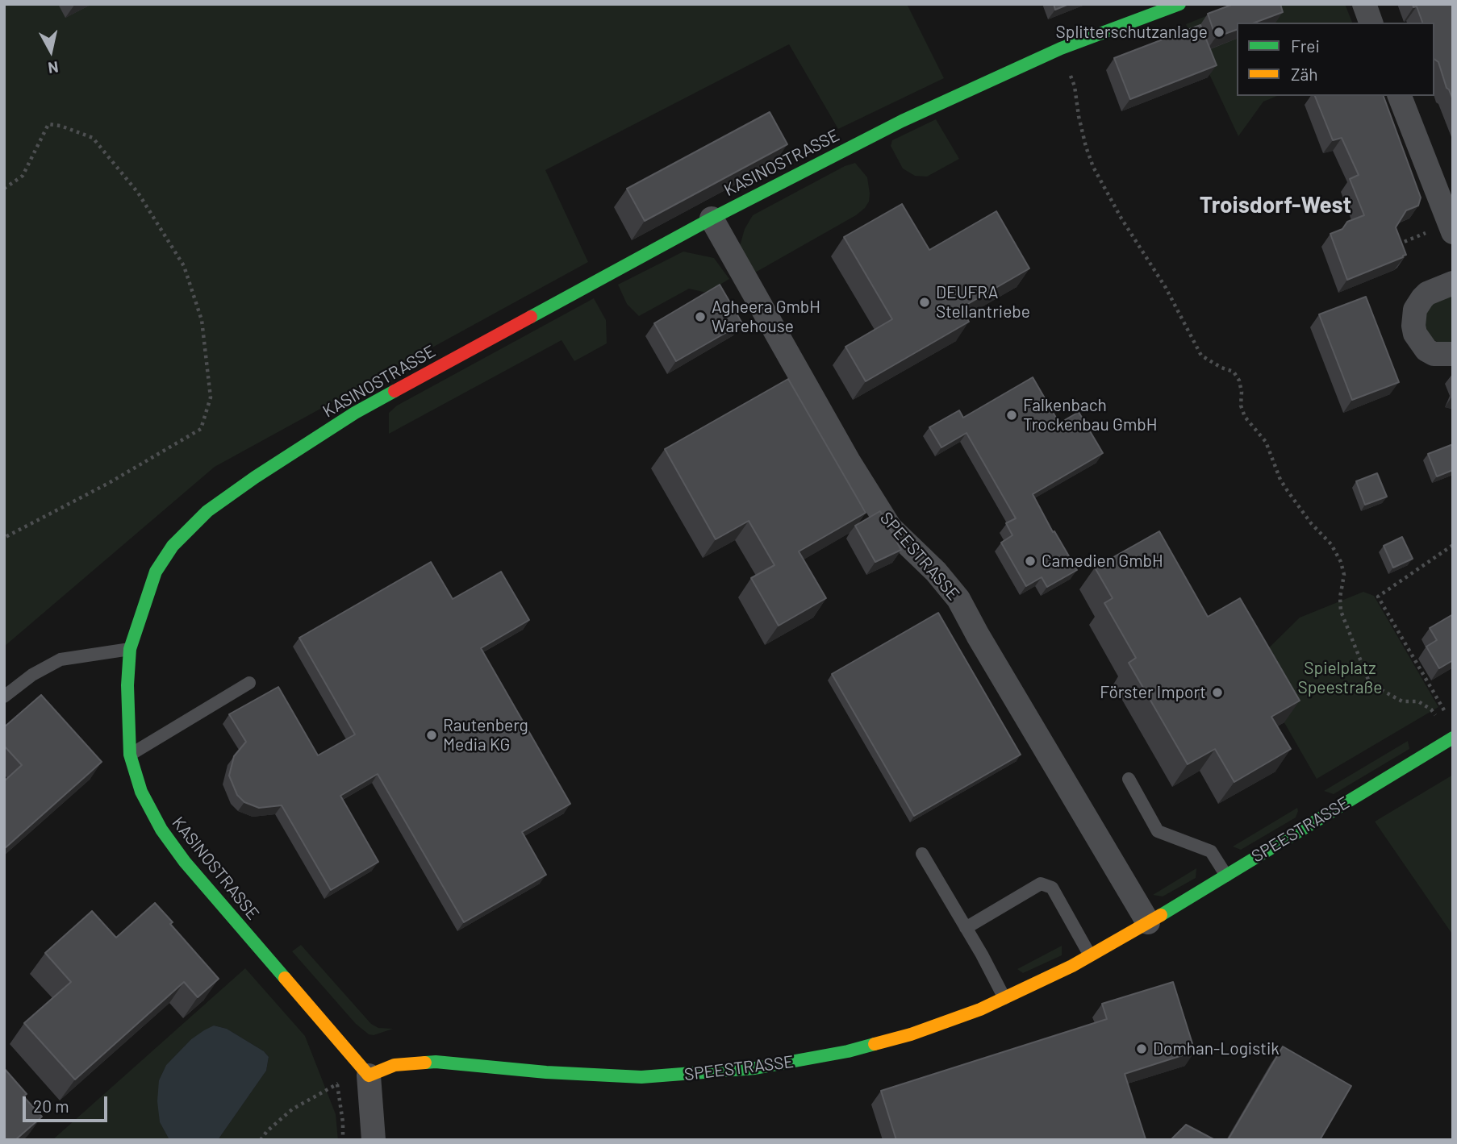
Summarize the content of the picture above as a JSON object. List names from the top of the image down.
{
  "streets": {
    "street": ["KASINOSTRASSE", "SPEESTRASSE"]
  },
  "crossings": [
    ["KASINOSTRASSE", "SPEESTRASSE"]
  ],
  "districts": ["Troisdorf-West"],
  "parks": ["Spielplatz Speestraße"],
  "places": [
    "Splitterschutzanlage",
    "DEUFRA Stellantriebe",
    "Agheera GmbH Warehouse",
    "Falkenbach Trockenbau GmbH",
    "Camedien GmbH",
    "Förster Import",
    "Rautenberg Media KG",
    "Domhan-Logistik"
  ],
  "legend": ["Frei", "Zäh"],
  "scale_bar": "20 m",
  "north": "bottom"
}
